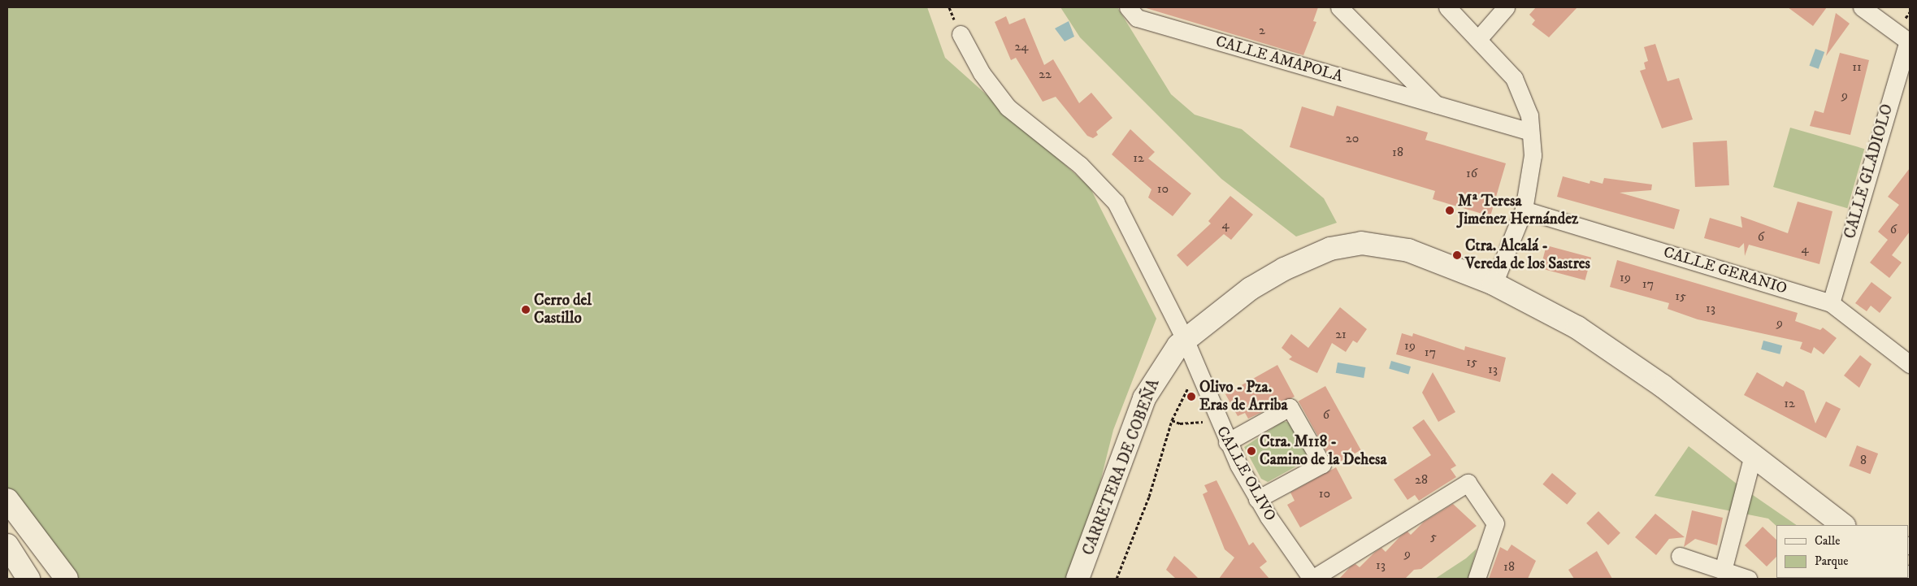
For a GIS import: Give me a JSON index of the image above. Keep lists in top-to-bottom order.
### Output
{
  "streets": {
    "street": [
      "CALLE AMAPOLA",
      "CALLE GLADIOLO",
      "CALLE GERANIO",
      "CARRETERA DE COBEÑA",
      "CALLE OLIVO"
    ]
  },
  "crossings": [
    ["CALLE GLADIOLO", "CALLE GERANIO"],
    ["CARRETERA DE COBEÑA", "CALLE OLIVO"]
  ],
  "places": [
    "Mª Teresa Jiménez Hernández",
    "Ctra. Alcalá - Vereda de los Sastres",
    "Cerro del Castillo",
    "Olivo - Pza. Eras de Arriba",
    "Ctra. M118 - Camino de la Dehesa"
  ],
  "house_numbers": [
    "2",
    "24",
    "11",
    "22",
    "9",
    "20",
    "18",
    "12",
    "16",
    "10",
    "4",
    "6",
    "6",
    "4",
    "19",
    "17",
    "15",
    "13",
    "9",
    "21",
    "19",
    "17",
    "15",
    "13",
    "12",
    "6",
    "8",
    "28",
    "10",
    "5",
    "9",
    "13",
    "18"
  ],
  "legend": ["Calle", "Parque"]
}
